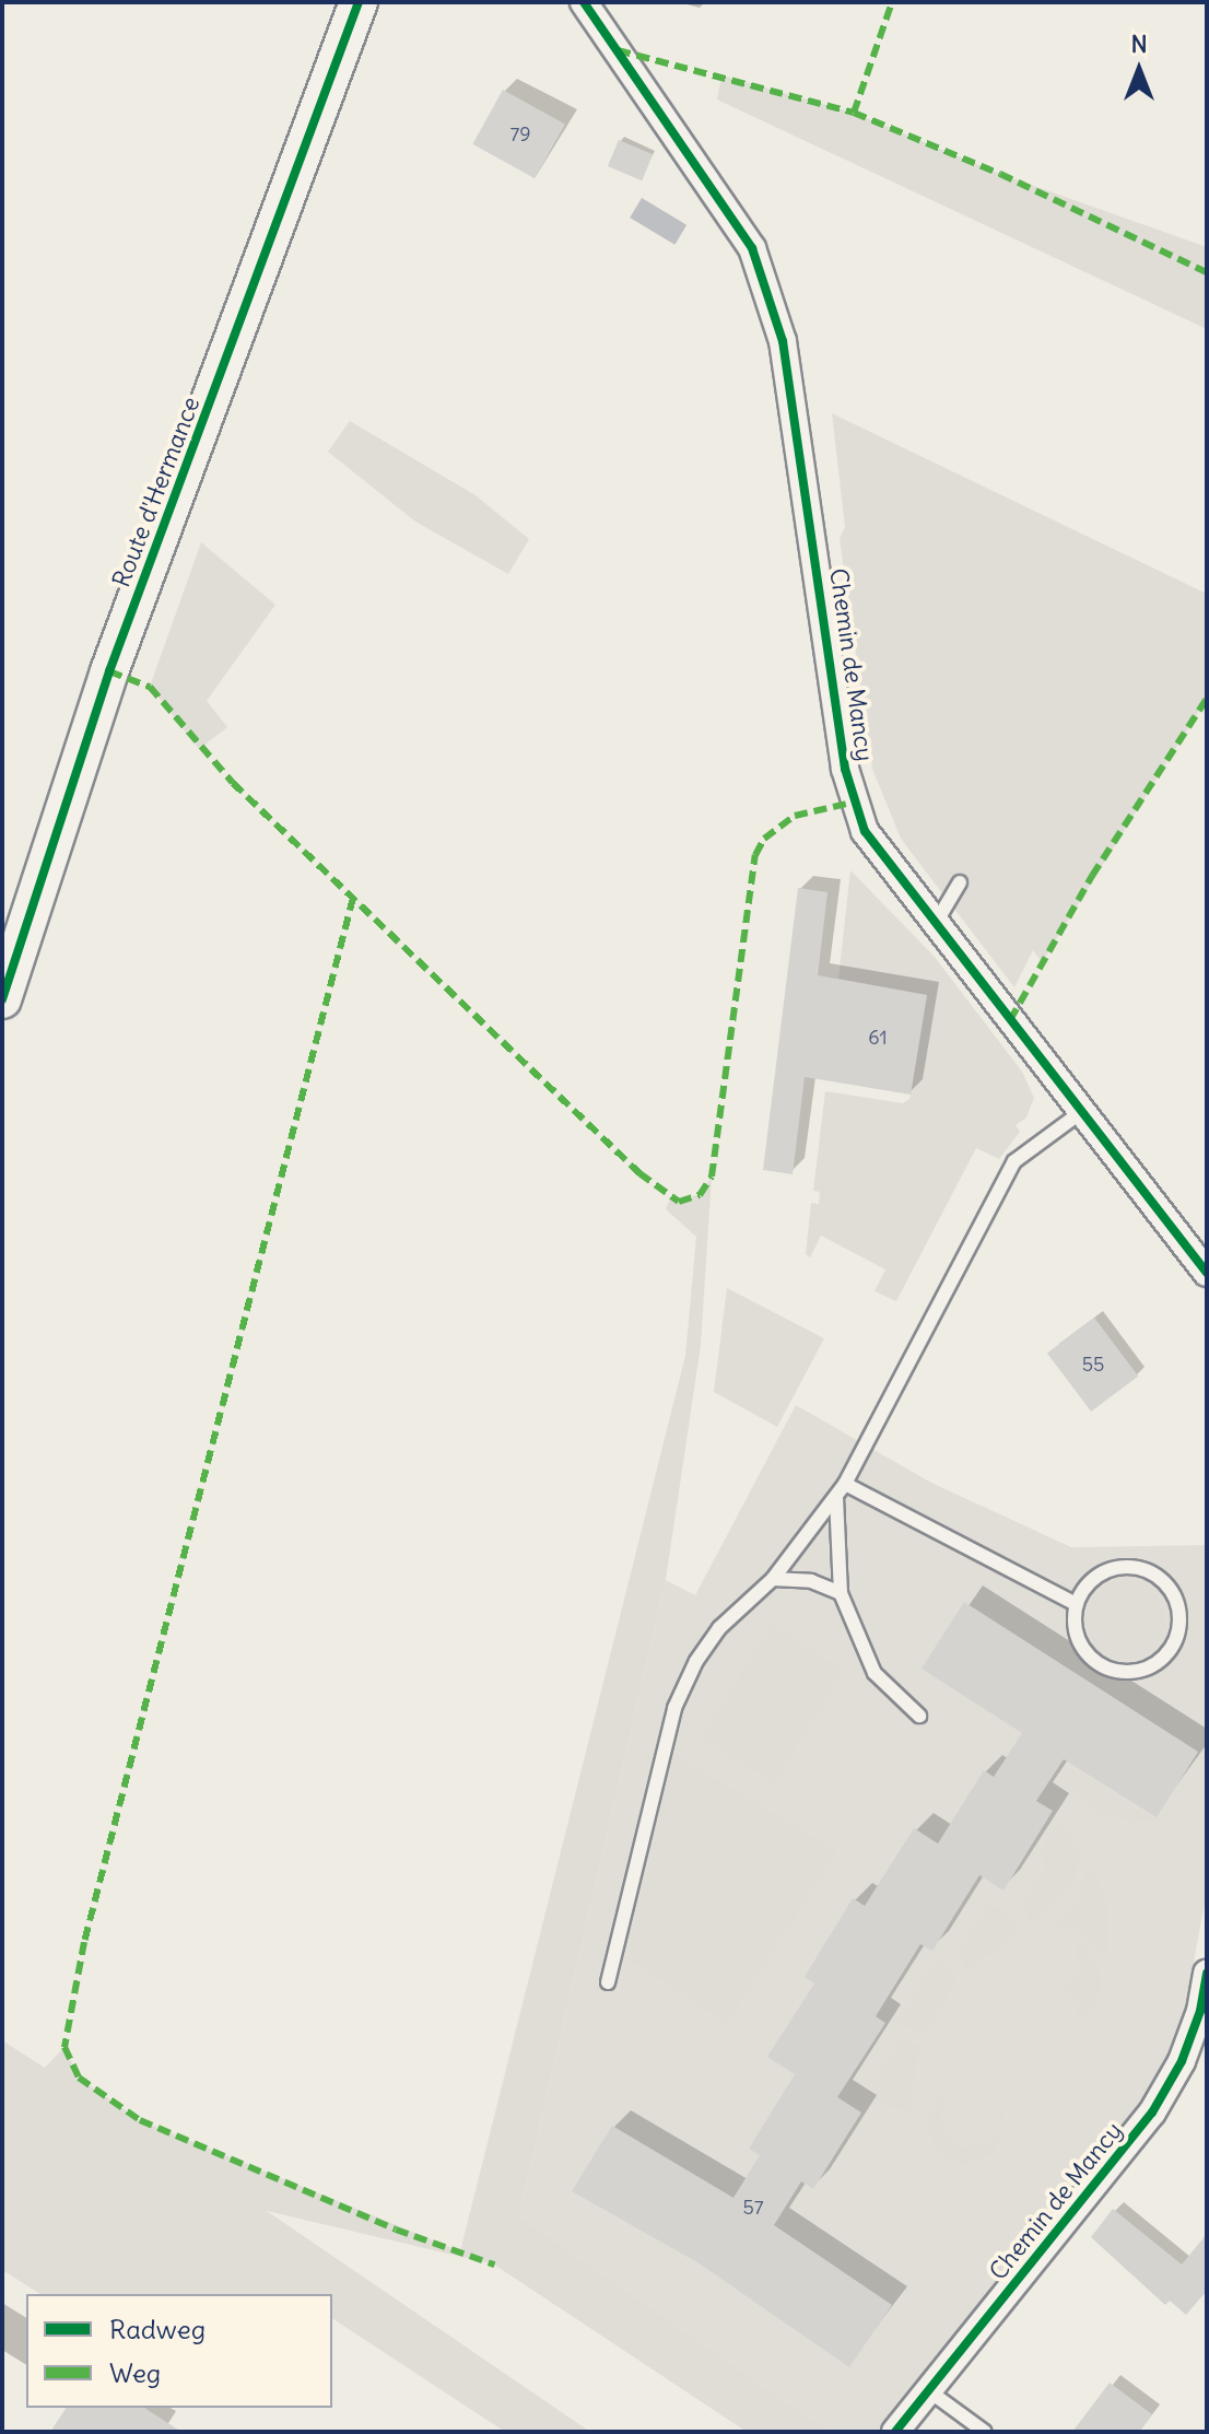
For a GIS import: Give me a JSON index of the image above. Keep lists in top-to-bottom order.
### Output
{
  "streets": {
    "main road": ["Route d'Hermance"],
    "street": ["Chemin de Mancy"]
  },
  "house_numbers": [
    "79",
    "61",
    "55",
    "57"
  ],
  "legend": ["Radweg", "Weg"],
  "north": "top"
}
